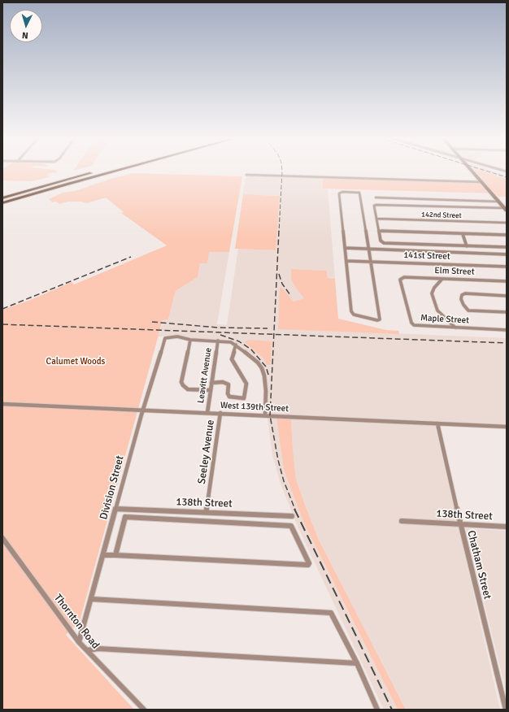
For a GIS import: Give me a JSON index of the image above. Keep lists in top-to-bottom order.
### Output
{
  "streets": {
    "street": [
      "142nd Street",
      "141st Street",
      "Elm Street",
      "Maple Street",
      "Leavitt Avenue",
      "West 139th Street",
      "Seeley Avenue",
      "Division Street",
      "138th Street",
      "Chatham Street",
      "Thornton Road"
    ]
  },
  "crossings": [
    ["Elm Street", "Maple Street"],
    ["Leavitt Avenue", "West 139th Street"],
    ["West 139th Street", "Seeley Avenue"],
    ["West 139th Street", "Division Street"],
    ["West 139th Street", "Chatham Street"],
    ["Seeley Avenue", "138th Street"],
    ["Division Street", "138th Street"],
    ["Division Street", "Thornton Road"],
    ["138th Street", "Chatham Street"]
  ],
  "parks": ["Calumet Woods"],
  "north": "bottom"
}
